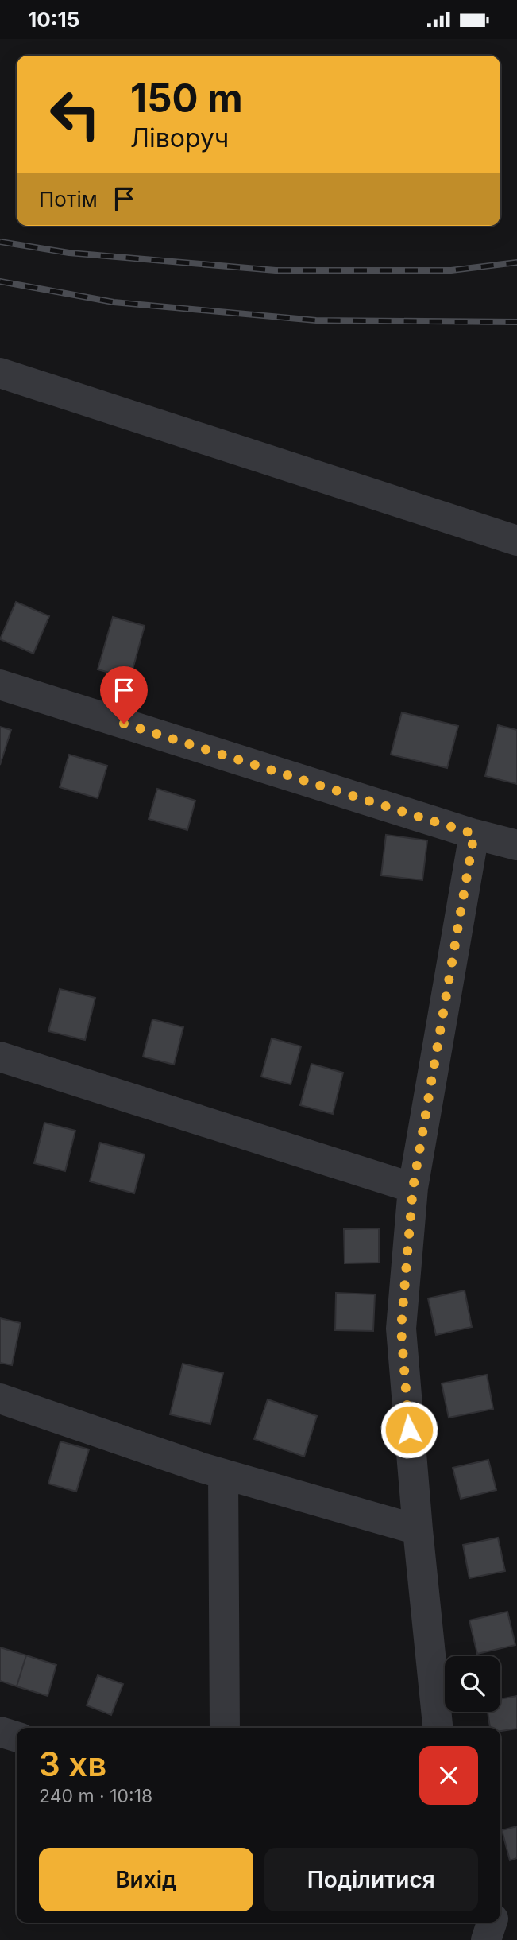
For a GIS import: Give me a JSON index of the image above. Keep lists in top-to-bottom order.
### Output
{
  "page": {
    "status": "10:15",
    "turn": ["150 m", "Ліворуч"],
    "then": "Потім",
    "heading": ["3 хв", "240 m · 10:18"],
    "buttons": ["Вихід", "Поділитися"]
  }
}
